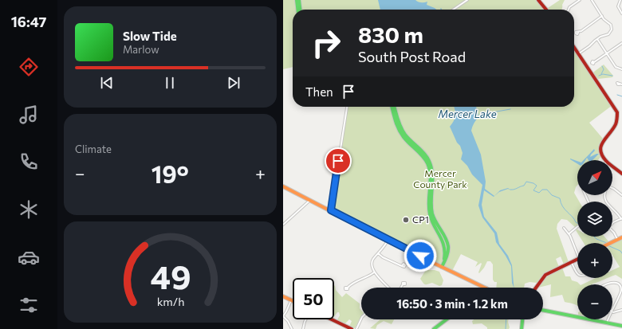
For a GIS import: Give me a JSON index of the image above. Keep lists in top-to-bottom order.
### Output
{
  "water": ["Mercer Lake"],
  "parks": ["Mercer County Park"],
  "places": ["CP1"],
  "north": "top right",
  "page": {
    "tabs": "16:47",
    "turn": ["830 m", "South Post Road"],
    "song": ["Slow Tide", "Marlow"],
    "then": "Then",
    "tile": "Climate",
    "heat": ["−", "19°", "+"],
    "map_buttons": ["+", "−"],
    "limit": "50",
    "trip": "16:50 · 3 min · 1.2 km",
    "gauge": ["49", "km/h"]
  }
}
